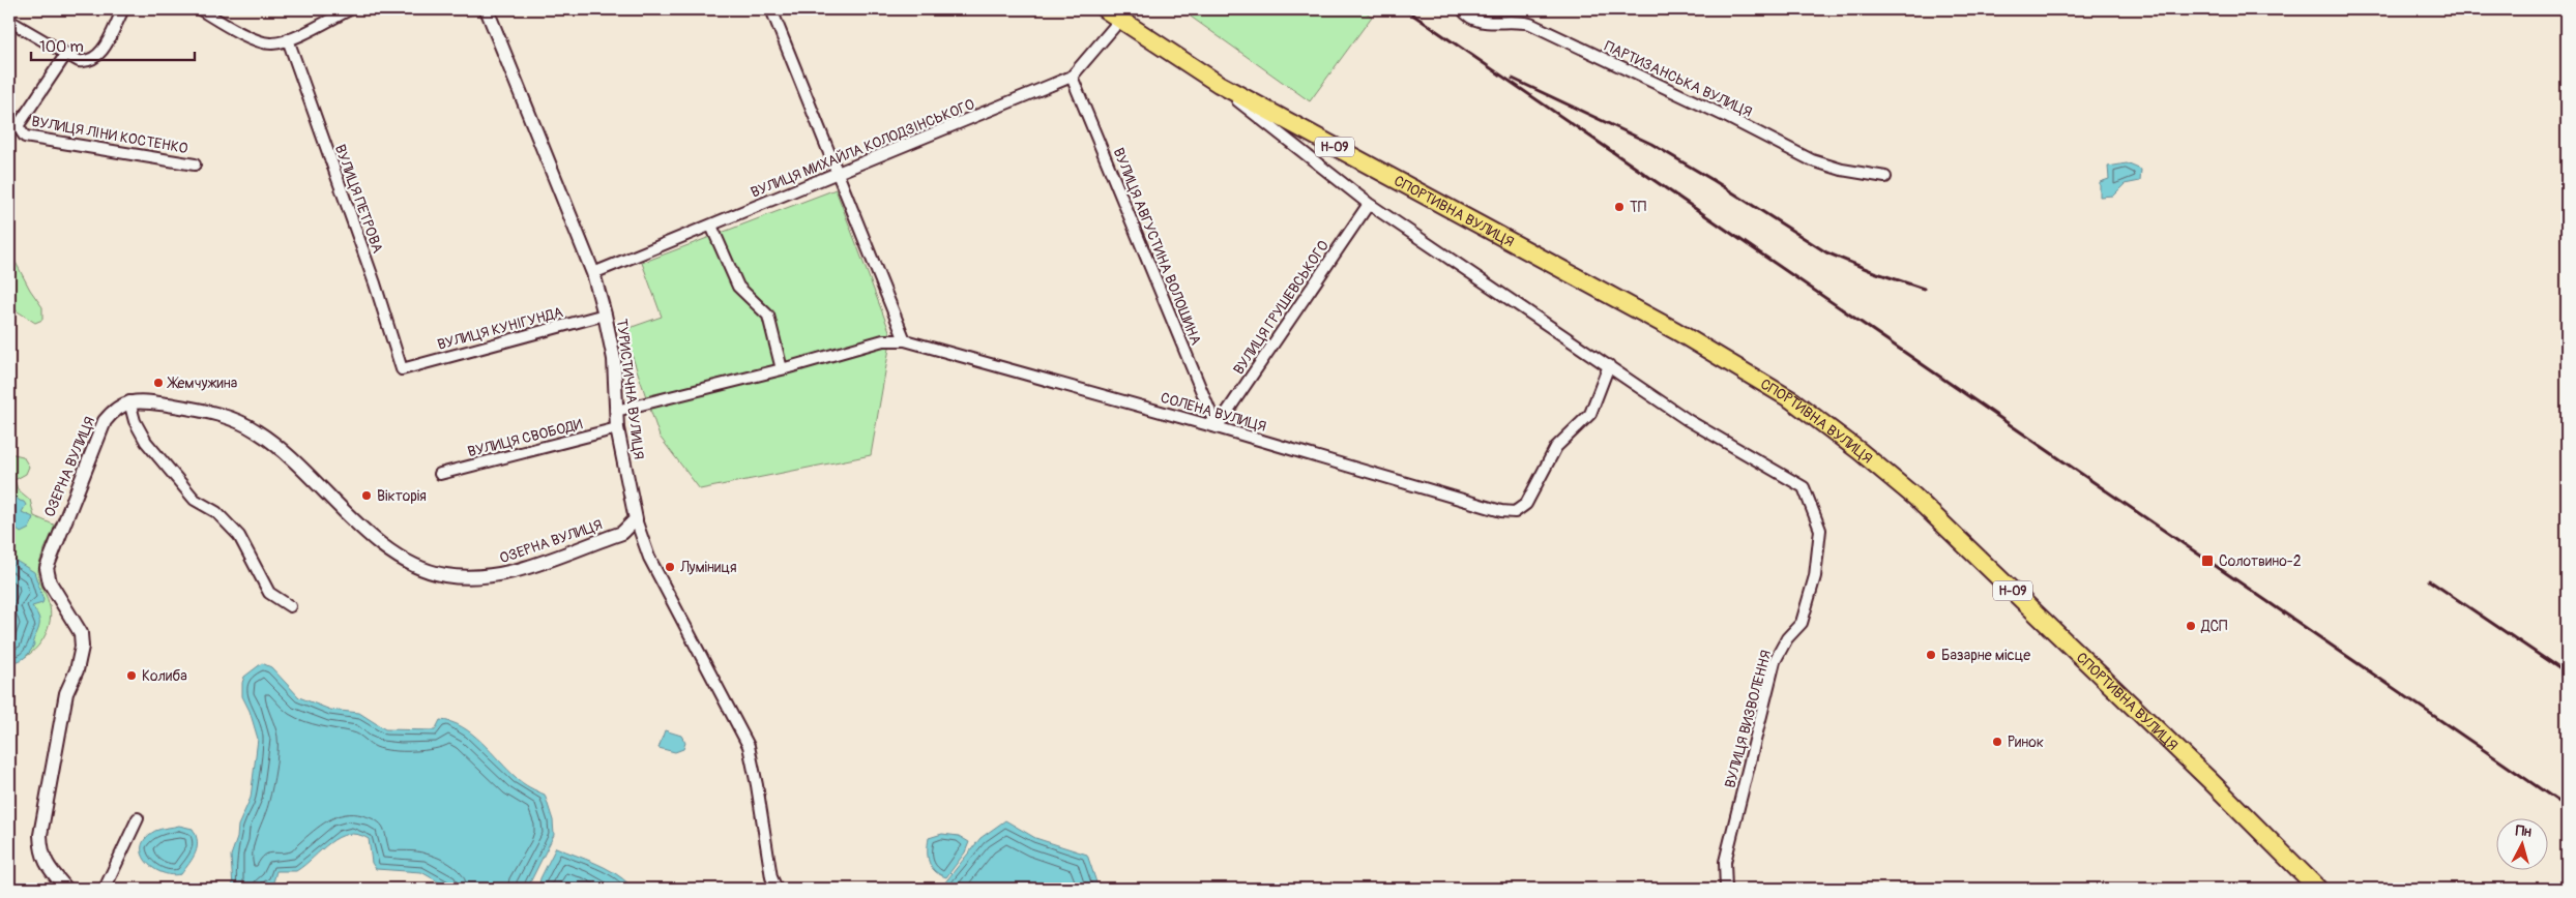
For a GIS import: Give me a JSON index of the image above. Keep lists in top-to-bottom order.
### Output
{
  "streets": {
    "main road": ["Н-09", "СПОРТИВНА ВУЛИЦЯ"],
    "street": [
      "ПАРТИЗАНСЬКА ВУЛИЦЯ",
      "ВУЛИЦЯ ЛІНИ КОСТЕНКО",
      "ВУЛИЦЯ МИХАЙЛА КОЛОДЗІНСЬКОГО",
      "ВУЛИЦЯ ПЕТРОВА",
      "ВУЛИЦЯ АВГУСТИНА ВОЛОШИНА",
      "ВУЛИЦЯ ГРУШЕВСЬКОГО",
      "ВУЛИЦЯ КУНІГУНДА",
      "ТУРИСТИЧНА ВУЛИЦЯ",
      "СОЛЕНА ВУЛИЦЯ",
      "ВУЛИЦЯ СВОБОДИ",
      "ОЗЕРНА ВУЛИЦЯ",
      "ВУЛИЦЯ ВИЗВОЛЕННЯ"
    ]
  },
  "crossings": [
    ["ВУЛИЦЯ МИХАЙЛА КОЛОДЗІНСЬКОГО", "СПОРТИВНА ВУЛИЦЯ"],
    ["ВУЛИЦЯ МИХАЙЛА КОЛОДЗІНСЬКОГО", "ВУЛИЦЯ АВГУСТИНА ВОЛОШИНА"],
    ["ВУЛИЦЯ МИХАЙЛА КОЛОДЗІНСЬКОГО", "ТУРИСТИЧНА ВУЛИЦЯ"],
    ["ВУЛИЦЯ ПЕТРОВА", "ВУЛИЦЯ КУНІГУНДА"],
    ["СПОРТИВНА ВУЛИЦЯ", "ВУЛИЦЯ ГРУШЕВСЬКОГО"],
    ["СПОРТИВНА ВУЛИЦЯ", "СОЛЕНА ВУЛИЦЯ"],
    ["СПОРТИВНА ВУЛИЦЯ", "ВУЛИЦЯ ВИЗВОЛЕННЯ"],
    ["ВУЛИЦЯ АВГУСТИНА ВОЛОШИНА", "ВУЛИЦЯ ГРУШЕВСЬКОГО"],
    ["ВУЛИЦЯ АВГУСТИНА ВОЛОШИНА", "СОЛЕНА ВУЛИЦЯ"],
    ["ВУЛИЦЯ ГРУШЕВСЬКОГО", "СОЛЕНА ВУЛИЦЯ"],
    ["ВУЛИЦЯ КУНІГУНДА", "ТУРИСТИЧНА ВУЛИЦЯ"],
    ["ТУРИСТИЧНА ВУЛИЦЯ", "СОЛЕНА ВУЛИЦЯ"],
    ["ТУРИСТИЧНА ВУЛИЦЯ", "ВУЛИЦЯ СВОБОДИ"],
    ["ТУРИСТИЧНА ВУЛИЦЯ", "ОЗЕРНА ВУЛИЦЯ"]
  ],
  "places": {
    "other": [
      "ТП",
      "Жемчужина",
      "Вікторія",
      "Луміниця",
      "ДСП",
      "Базарне місце",
      "Колиба",
      "Ринок"
    ],
    "transit": ["Солотвино-2"]
  },
  "scale_bar": "100 m",
  "north": "top"
}
